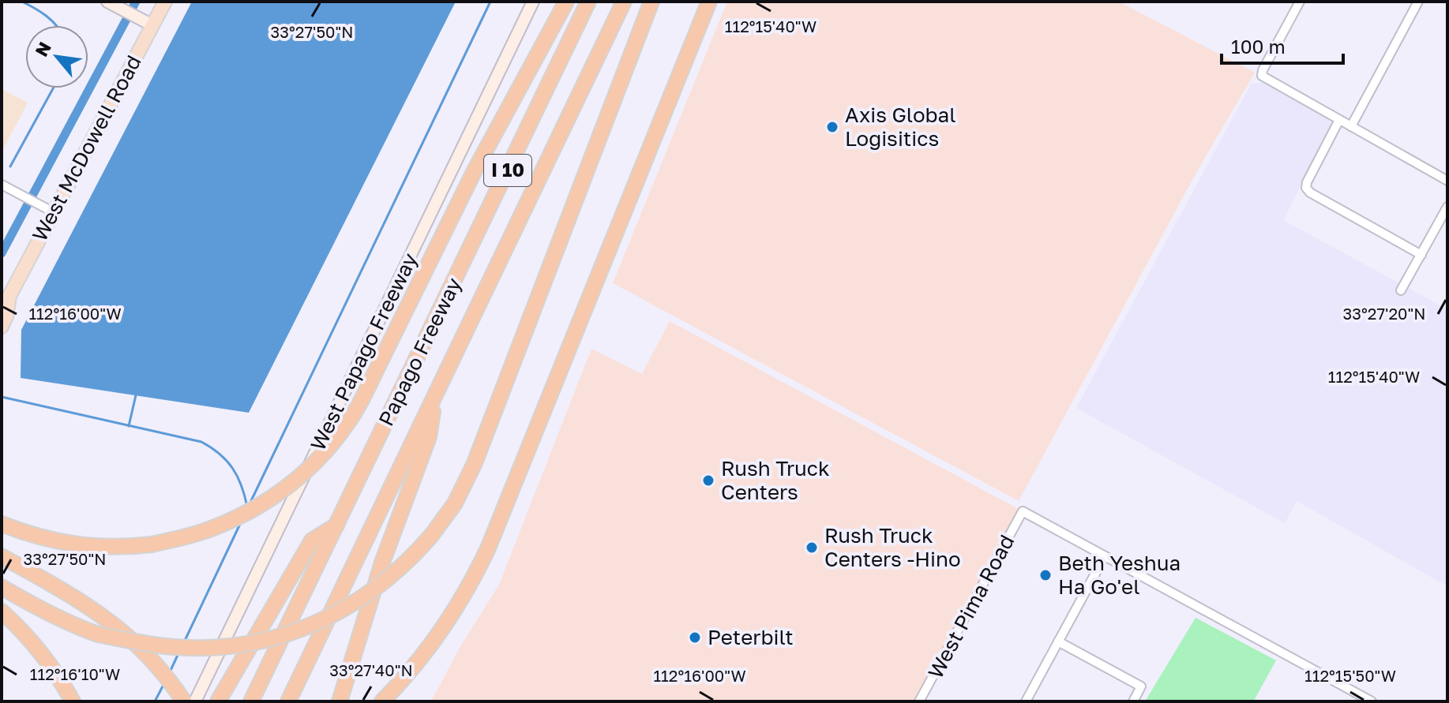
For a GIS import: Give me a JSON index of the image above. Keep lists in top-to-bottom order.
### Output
{
  "streets": {
    "highway": ["I 10", "Papago Freeway"],
    "main road": ["West McDowell Road", "West Papago Freeway"],
    "street": ["West Pima Road"]
  },
  "places": [
    "Axis Global Logisitics",
    "Rush Truck Centers",
    "Rush Truck Centers -Hino",
    "Beth Yeshua Ha Go'el",
    "Peterbilt"
  ],
  "scale_bar": "100 m",
  "north": "top left",
  "coordinates": [
    "112°15'40\"W",
    "33°27'50\"N",
    "33°27'20\"N",
    "112°16'00\"W",
    "33°27'40\"N",
    "112°16'10\"W",
    "112°15'50\"W"
  ]
}
